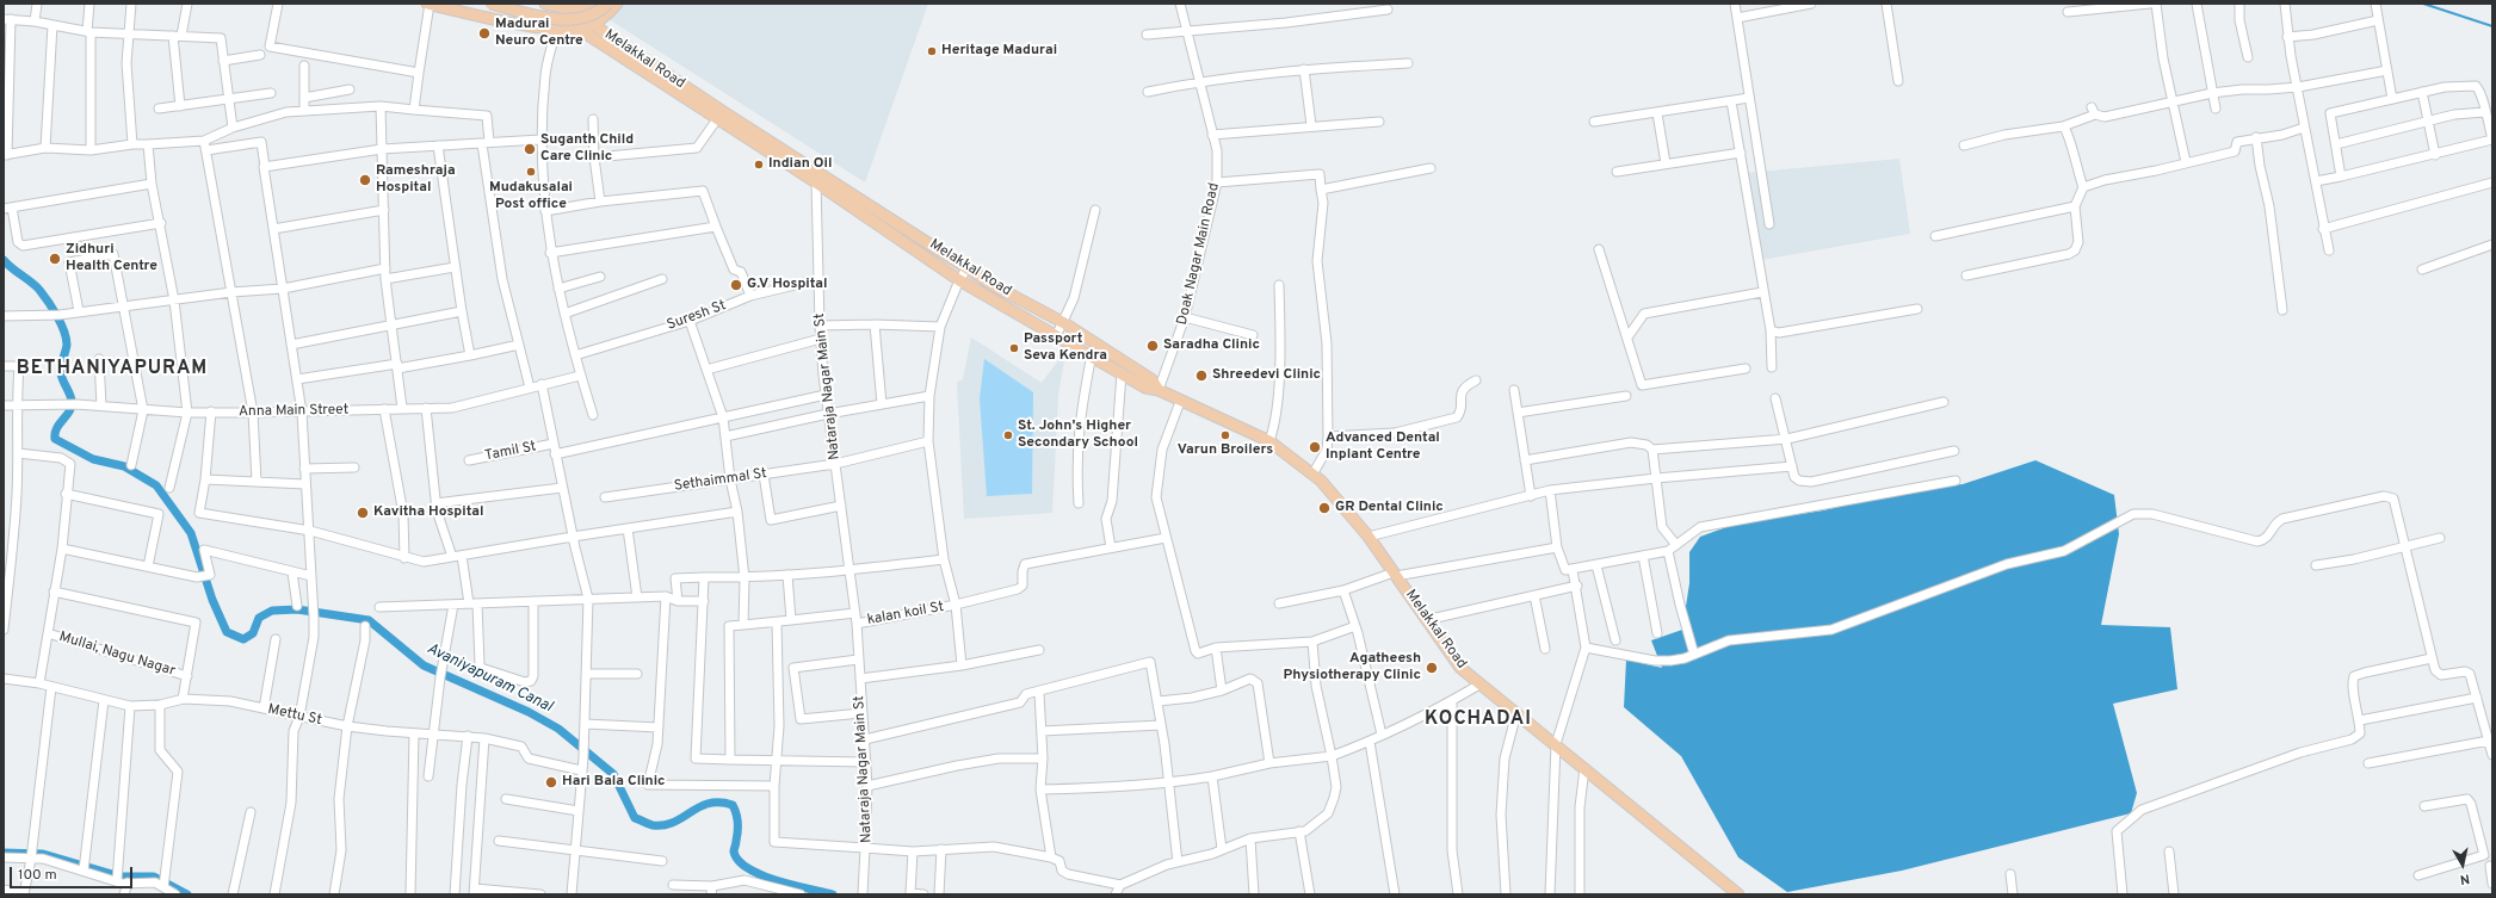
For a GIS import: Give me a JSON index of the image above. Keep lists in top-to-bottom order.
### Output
{
  "streets": {
    "main road": ["Melakkal Road"],
    "street": [
      "Doak Nagar Main Road",
      "Suresh St",
      "Nataraja Nagar Main St",
      "Anna Main Street",
      "Tamil St",
      "Sethaimmal St",
      "kalan koil St",
      "Mullai, Nagu Nagar",
      "Mettu St"
    ]
  },
  "crossings": [
    ["Melakkal Road", "Doak Nagar Main Road"],
    ["Melakkal Road", "Nataraja Nagar Main St"],
    ["Suresh St", "Nataraja Nagar Main St"],
    ["Nataraja Nagar Main St", "Sethaimmal St"],
    ["Nataraja Nagar Main St", "kalan koil St"]
  ],
  "districts": ["BETHANIYAPURAM", "KOCHADAI"],
  "water": ["Avaniyapuram Canal"],
  "places": [
    "Madurai Neuro Centre",
    "Heritage Madurai",
    "Suganth Child Care Clinic",
    "Indian Oil",
    "Mudakusalai Post office",
    "Rameshraja Hospital",
    "Zidhuri Health Centre",
    "G.V Hospital",
    "Saradha Clinic",
    "Passport Seva Kendra",
    "Shreedevi Clinic",
    "St. John's Higher Secondary School",
    "Varun Broilers",
    "Advanced Dental Inplant Centre",
    "GR Dental Clinic",
    "Kavitha Hospital",
    "Agatheesh Physiotherapy Clinic",
    "Hari Bala Clinic"
  ],
  "scale_bar": "100 m",
  "north": "bottom"
}
